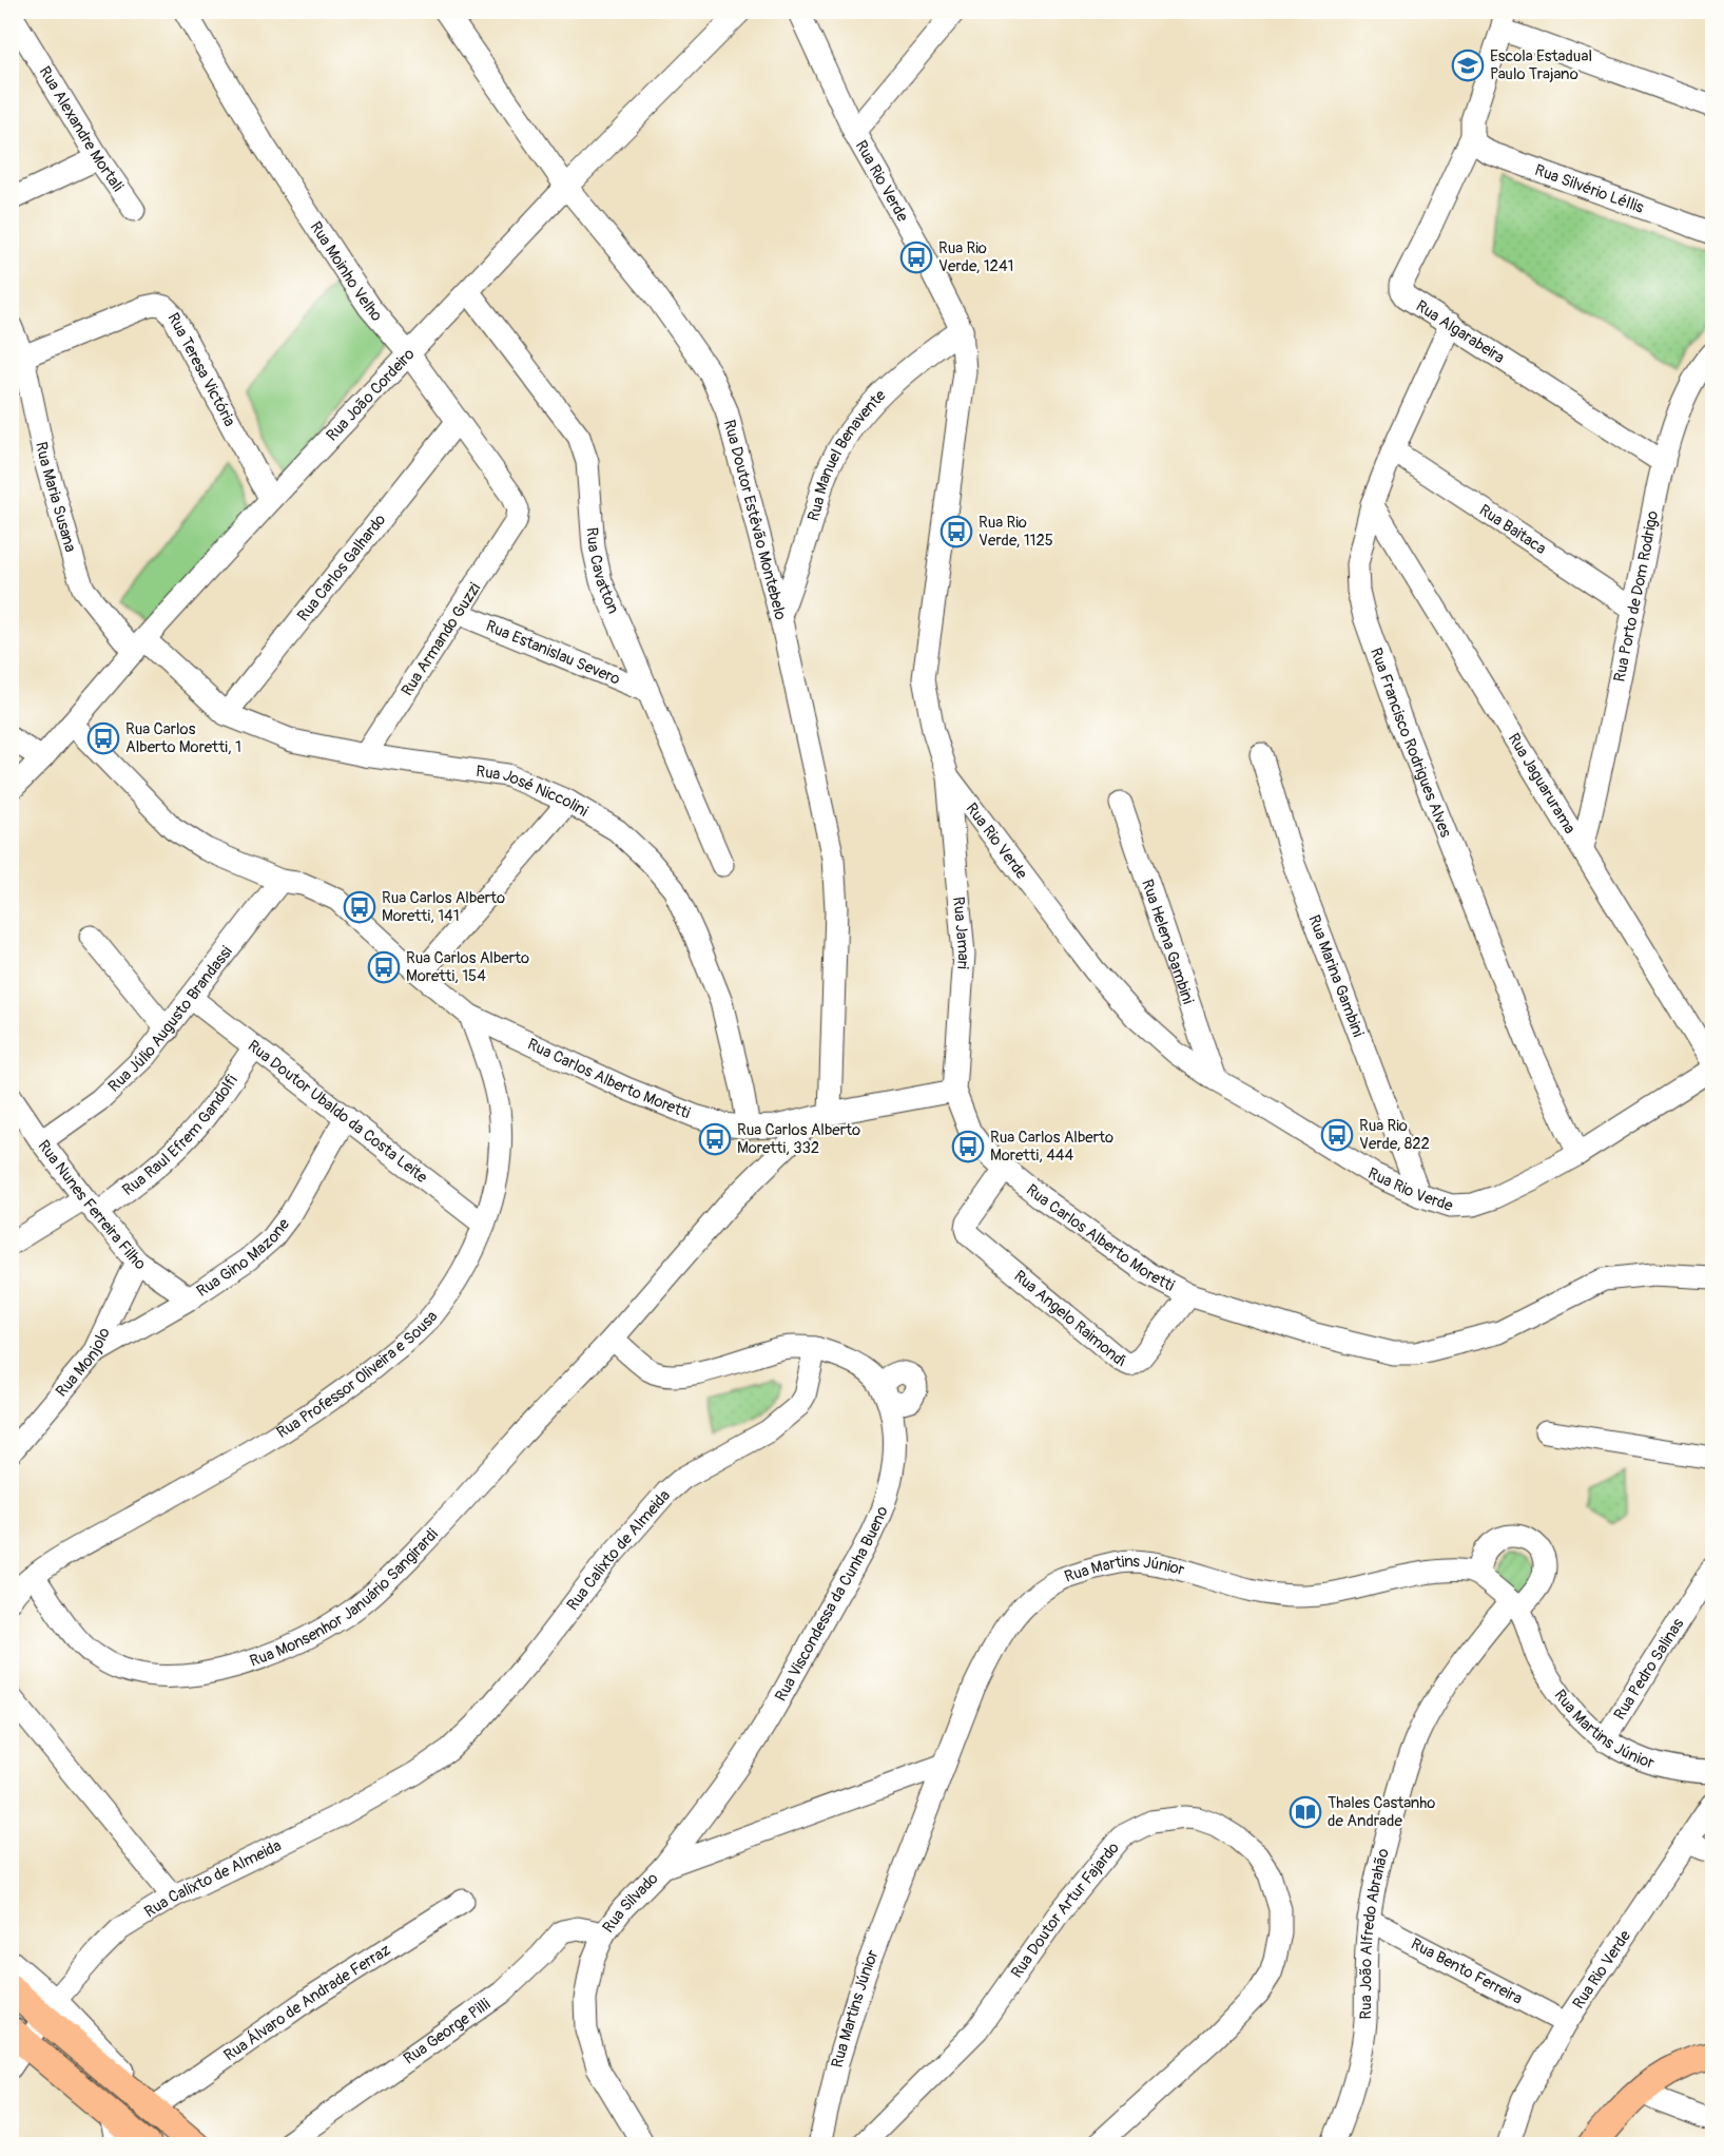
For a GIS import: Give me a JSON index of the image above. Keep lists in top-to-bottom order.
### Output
{
  "streets": {
    "street": [
      "Rua Alexandre Mortali",
      "Rua Rio Verde",
      "Rua Silvério Léllis",
      "Rua Moinho Velho",
      "Rua Algarabeira",
      "Rua Teresa Victória",
      "Rua João Cordeiro",
      "Rua Manuel Benavente",
      "Rua Maria Susana",
      "Rua Doutor Estêvão Montebelo",
      "Rua Baitaca",
      "Rua Carlos Galhardo",
      "Rua Cavatton",
      "Rua Porto de Dom Rodrigo",
      "Rua Armando Guzzi",
      "Rua Estanislau Severo",
      "Rua Francisco Rodrigues Alves",
      "Rua Jaguarurama",
      "Rua José Niccolini",
      "Rua Jamari",
      "Rua Helena Gambini",
      "Rua Marina Gambini",
      "Rua Júlio Augusto Brandassi",
      "Rua Carlos Alberto Moretti",
      "Rua Doutor Ubaldo da Costa Leite",
      "Rua Raul Efrem Gandolfi",
      "Rua Nunes Ferreira Filho",
      "Rua Gino Mazone",
      "Rua Angelo Raimondi",
      "Rua Monjolo",
      "Rua Professor Oliveira e Sousa",
      "Rua Calixto de Almeida",
      "Rua Martins Júnior",
      "Rua Monsenhor Januário Sangirardi",
      "Rua Viscondessa da Cunha Bueno",
      "Rua Pedro Salinas",
      "Rua Silvado",
      "Rua Doutor Artur Fajardo",
      "Rua João Alfredo Abrahão",
      "Rua Bento Ferreira",
      "Rua Álvaro de Andrade Ferraz",
      "Rua George Pilli"
    ]
  },
  "crossings": [
    ["Rua Rio Verde", "Rua Manuel Benavente"],
    ["Rua Rio Verde", "Rua Francisco Rodrigues Alves"],
    ["Rua Rio Verde", "Rua Jamari"],
    ["Rua Rio Verde", "Rua Helena Gambini"],
    ["Rua Rio Verde", "Rua Marina Gambini"],
    ["Rua Rio Verde", "Rua Bento Ferreira"],
    ["Rua Silvério Léllis", "Rua Algarabeira"],
    ["Rua Moinho Velho", "Rua João Cordeiro"],
    ["Rua Moinho Velho", "Rua Carlos Galhardo"],
    ["Rua Moinho Velho", "Rua Armando Guzzi"],
    ["Rua Algarabeira", "Rua Porto de Dom Rodrigo"],
    ["Rua Algarabeira", "Rua Francisco Rodrigues Alves"],
    ["Rua Teresa Victória", "Rua João Cordeiro"],
    ["Rua Teresa Victória", "Rua Maria Susana"],
    ["Rua João Cordeiro", "Rua Maria Susana"],
    ["Rua João Cordeiro", "Rua Doutor Estêvão Montebelo"],
    ["Rua João Cordeiro", "Rua Cavatton"],
    ["Rua João Cordeiro", "Rua José Niccolini"],
    ["Rua João Cordeiro", "Rua Carlos Alberto Moretti"],
    ["Rua Manuel Benavente", "Rua Doutor Estêvão Montebelo"],
    ["Rua Maria Susana", "Rua José Niccolini"],
    ["Rua Doutor Estêvão Montebelo", "Rua Carlos Alberto Moretti"],
    ["Rua Baitaca", "Rua Porto de Dom Rodrigo"],
    ["Rua Baitaca", "Rua Francisco Rodrigues Alves"],
    ["Rua Carlos Galhardo", "Rua José Niccolini"],
    ["Rua Cavatton", "Rua Estanislau Severo"],
    ["Rua Porto de Dom Rodrigo", "Rua Jaguarurama"],
    ["Rua Armando Guzzi", "Rua Estanislau Severo"],
    ["Rua Armando Guzzi", "Rua José Niccolini"],
    ["Rua Francisco Rodrigues Alves", "Rua Jaguarurama"],
    ["Rua José Niccolini", "Rua Carlos Alberto Moretti"],
    ["Rua Jamari", "Rua Carlos Alberto Moretti"],
    ["Rua Júlio Augusto Brandassi", "Rua Carlos Alberto Moretti"],
    ["Rua Júlio Augusto Brandassi", "Rua Doutor Ubaldo da Costa Leite"],
    ["Rua Júlio Augusto Brandassi", "Rua Nunes Ferreira Filho"],
    ["Rua Carlos Alberto Moretti", "Rua Angelo Raimondi"],
    ["Rua Carlos Alberto Moretti", "Rua Professor Oliveira e Sousa"],
    ["Rua Doutor Ubaldo da Costa Leite", "Rua Raul Efrem Gandolfi"],
    ["Rua Doutor Ubaldo da Costa Leite", "Rua Gino Mazone"],
    ["Rua Doutor Ubaldo da Costa Leite", "Rua Professor Oliveira e Sousa"],
    ["Rua Raul Efrem Gandolfi", "Rua Nunes Ferreira Filho"],
    ["Rua Nunes Ferreira Filho", "Rua Gino Mazone"],
    ["Rua Nunes Ferreira Filho", "Rua Monjolo"],
    ["Rua Gino Mazone", "Rua Monjolo"],
    ["Rua Professor Oliveira e Sousa", "Rua Monsenhor Januário Sangirardi"],
    ["Rua Calixto de Almeida", "Rua Viscondessa da Cunha Bueno"],
    ["Rua Martins Júnior", "Rua Pedro Salinas"],
    ["Rua Martins Júnior", "Rua Silvado"],
    ["Rua Martins Júnior", "Rua João Alfredo Abrahão"],
    ["Rua Viscondessa da Cunha Bueno", "Rua Silvado"],
    ["Rua Silvado", "Rua George Pilli"],
    ["Rua João Alfredo Abrahão", "Rua Bento Ferreira"]
  ],
  "places": {
    "school or university": ["Escola Estadual Paulo Trajano"],
    "bus stop": [
      "Rua Rio Verde, 1241",
      "Rua Rio Verde, 1125",
      "Rua Carlos Alberto Moretti, 1",
      "Rua Carlos Alberto Moretti, 141",
      "Rua Carlos Alberto Moretti, 154",
      "Rua Rio Verde, 822",
      "Rua Carlos Alberto Moretti, 332",
      "Rua Carlos Alberto Moretti, 444"
    ],
    "library": ["Thales Castanho de Andrade"]
  }
}
